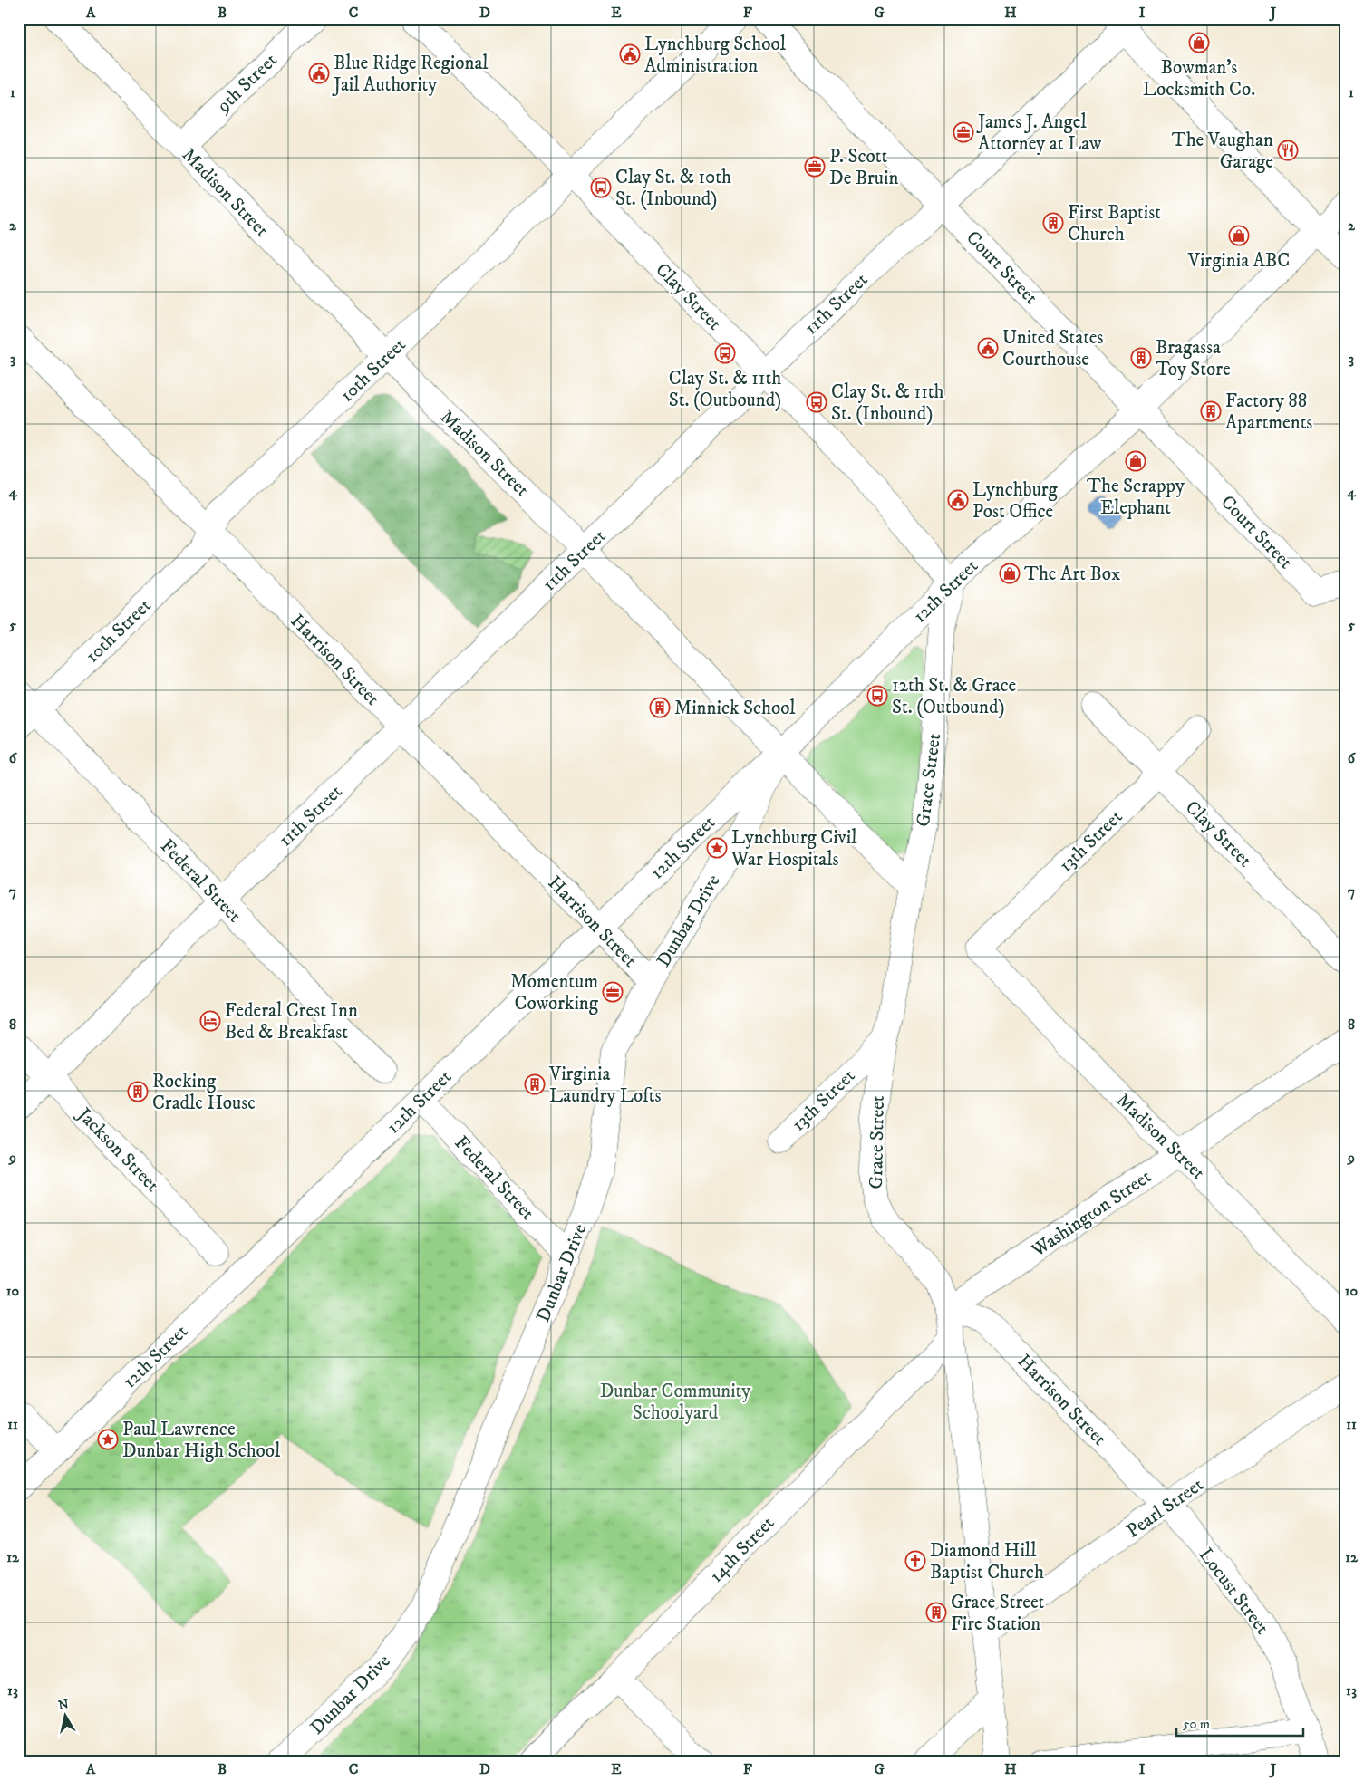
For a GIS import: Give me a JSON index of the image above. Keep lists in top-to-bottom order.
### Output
{
  "streets": {
    "street": [
      "9th Street",
      "Madison Street",
      "Court Street",
      "Clay Street",
      "11th Street",
      "10th Street",
      "12th Street",
      "Harrison Street",
      "Grace Street",
      "13th Street",
      "Federal Street",
      "Dunbar Drive",
      "Jackson Street",
      "Washington Street",
      "Pearl Street",
      "14th Street",
      "Locust Street"
    ]
  },
  "crossings": [
    ["9th Street", "Madison Street"],
    ["Madison Street", "11th Street"],
    ["Madison Street", "10th Street"],
    ["Madison Street", "12th Street"],
    ["Madison Street", "Grace Street"],
    ["Madison Street", "13th Street"],
    ["Madison Street", "Dunbar Drive"],
    ["Madison Street", "Washington Street"],
    ["Court Street", "11th Street"],
    ["Court Street", "12th Street"],
    ["Clay Street", "11th Street"],
    ["Clay Street", "10th Street"],
    ["Clay Street", "12th Street"],
    ["Clay Street", "Grace Street"],
    ["Clay Street", "13th Street"],
    ["11th Street", "Harrison Street"],
    ["11th Street", "Federal Street"],
    ["11th Street", "Jackson Street"],
    ["10th Street", "Harrison Street"],
    ["10th Street", "Federal Street"],
    ["12th Street", "Harrison Street"],
    ["12th Street", "Grace Street"],
    ["12th Street", "Federal Street"],
    ["12th Street", "Dunbar Drive"],
    ["Harrison Street", "Grace Street"],
    ["Harrison Street", "Dunbar Drive"],
    ["Harrison Street", "Washington Street"],
    ["Harrison Street", "Pearl Street"],
    ["Harrison Street", "Locust Street"],
    ["Grace Street", "13th Street"],
    ["Grace Street", "Washington Street"],
    ["Grace Street", "Pearl Street"],
    ["Grace Street", "14th Street"],
    ["Federal Street", "Dunbar Drive"],
    ["Pearl Street", "Locust Street"]
  ],
  "parks": ["Dunbar Community Schoolyard"],
  "places": {
    "shop": [
      "Bowman's Locksmith Co.",
      "Virginia ABC",
      "The Scrappy Elephant",
      "The Art Box"
    ],
    "public building": [
      "Lynchburg School Administration",
      "Blue Ridge Regional Jail Authority",
      "United States Courthouse",
      "Lynchburg Post Office"
    ],
    "office": ["James J. Angel Attorney at Law", "P. Scott De Bruin", "Momentum Coworking"],
    "restaurant": ["The Vaughan Garage"],
    "bus stop": [
      "Clay St. & 10th St. (Inbound)",
      "Clay St. & 11th St. (Outbound)",
      "Clay St. & 11th St. (Inbound)",
      "12th St. & Grace St. (Outbound)"
    ],
    "building": [
      "First Baptist Church",
      "Bragassa Toy Store",
      "Factory 88 Apartments",
      "Minnick School",
      "Virginia Laundry Lofts",
      "Rocking Cradle House",
      "Grace Street Fire Station"
    ],
    "place": ["Lynchburg Civil War Hospitals", "Paul Lawrence Dunbar High School"],
    "hotel": ["Federal Crest Inn Bed & Breakfast"],
    "church": ["Diamond Hill Baptist Church"]
  },
  "scale_bar": "50 m",
  "north": "top",
  "grid": {
    "columns": [
      "A",
      "B",
      "C",
      "D",
      "E",
      "F",
      "G",
      "H",
      "I",
      "J"
    ],
    "rows": [
      "1",
      "2",
      "3",
      "4",
      "5",
      "6",
      "7",
      "8",
      "9",
      "10",
      "11",
      "12",
      "13"
    ]
  }
}
